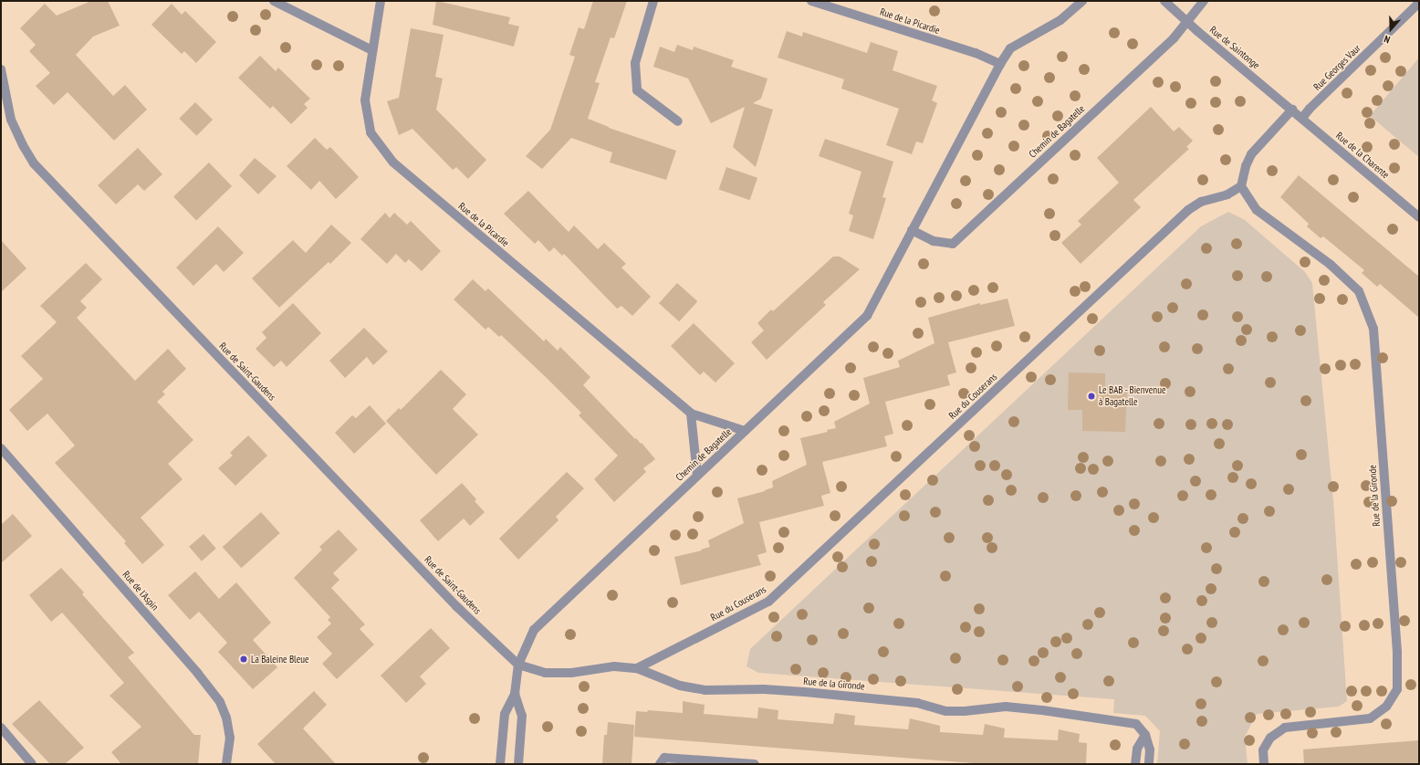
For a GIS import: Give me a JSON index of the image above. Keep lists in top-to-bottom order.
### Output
{
  "streets": {
    "street": [
      "Rue de la Picardie",
      "Rue de Saintonge",
      "Rue Georges Vaur",
      "Chemin de Bagatelle",
      "Rue de la Charente",
      "Rue de Saint-Gaudens",
      "Rue du Couserans",
      "Rue de la Gironde",
      "Rue de l'Aspin"
    ]
  },
  "crossings": [
    ["Rue de la Picardie", "Chemin de Bagatelle"],
    ["Rue de Saintonge", "Chemin de Bagatelle"],
    ["Rue de Saintonge", "Rue de la Charente"],
    ["Rue Georges Vaur", "Rue de la Charente"],
    ["Chemin de Bagatelle", "Rue de Saint-Gaudens"],
    ["Chemin de Bagatelle", "Rue de la Gironde"],
    ["Rue de Saint-Gaudens", "Rue de la Gironde"],
    ["Rue du Couserans", "Rue de la Gironde"]
  ],
  "places": ["Le BAB - Bienvenue à Bagatelle", "La Baleine Bleue"],
  "north": "bottom"
}
